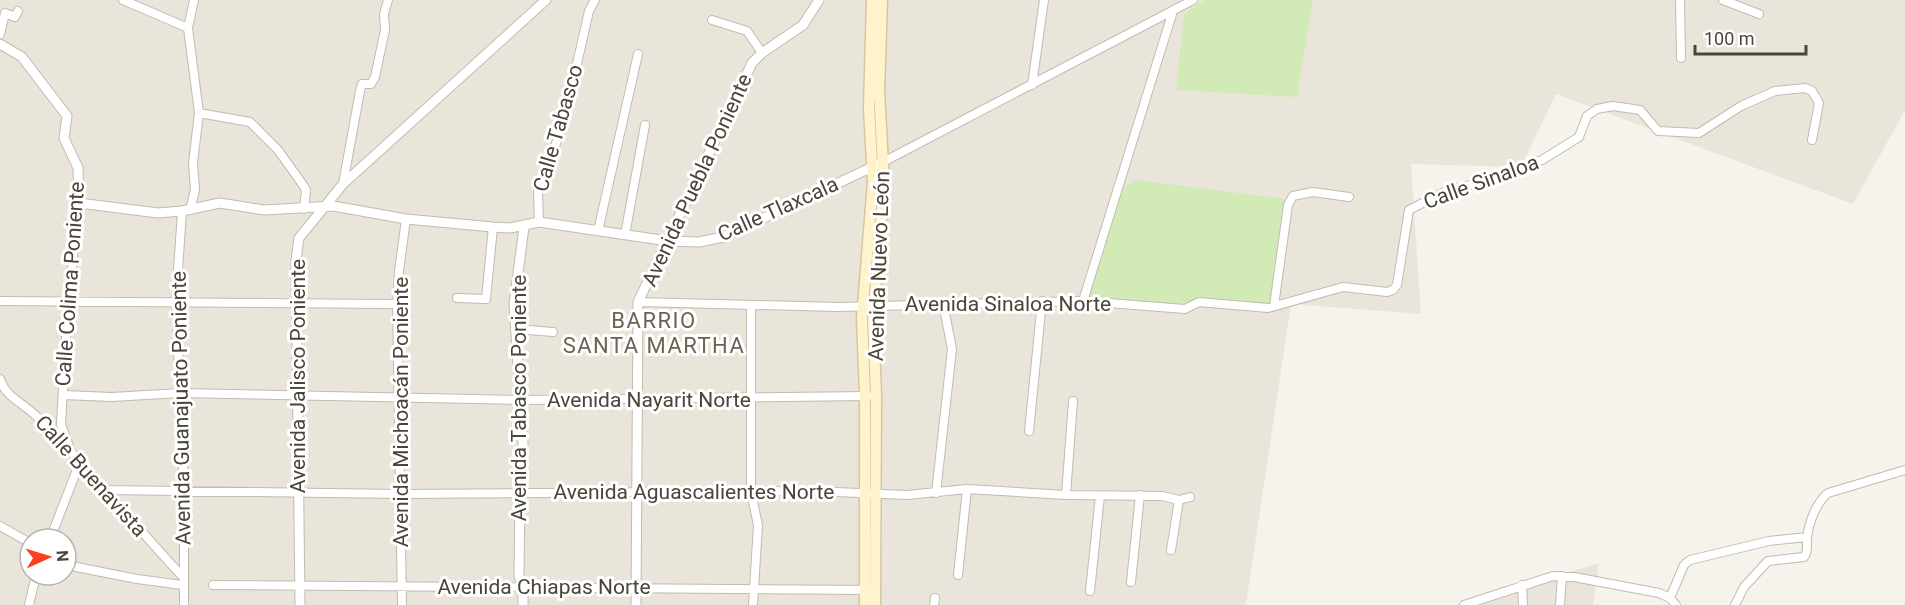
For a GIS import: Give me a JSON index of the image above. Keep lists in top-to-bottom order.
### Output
{
  "streets": {
    "main road": ["Avenida Nuevo León"],
    "street": [
      "Calle Tabasco",
      "Avenida Puebla Poniente",
      "Calle Sinaloa",
      "Calle Tlaxcala",
      "Calle Colima Poniente",
      "Avenida Sinaloa Norte",
      "Avenida Jalisco Poniente",
      "Avenida Tabasco Poniente",
      "Avenida Nayarit Norte",
      "Avenida Guanajuato Poniente",
      "Avenida Michoacán Poniente",
      "Calle Buenavista",
      "Avenida Aguascalientes Norte",
      "Avenida Chiapas Norte"
    ]
  },
  "crossings": [
    ["Calle Tabasco", "Calle Tlaxcala"],
    ["Avenida Puebla Poniente", "Calle Tlaxcala"],
    ["Avenida Puebla Poniente", "Avenida Sinaloa Norte"],
    ["Avenida Puebla Poniente", "Avenida Nayarit Norte"],
    ["Avenida Puebla Poniente", "Avenida Aguascalientes Norte"],
    ["Avenida Puebla Poniente", "Avenida Chiapas Norte"],
    ["Calle Sinaloa", "Avenida Sinaloa Norte"],
    ["Calle Tlaxcala", "Avenida Nuevo León"],
    ["Calle Tlaxcala", "Calle Colima Poniente"],
    ["Calle Tlaxcala", "Avenida Jalisco Poniente"],
    ["Calle Tlaxcala", "Avenida Tabasco Poniente"],
    ["Calle Tlaxcala", "Avenida Guanajuato Poniente"],
    ["Calle Tlaxcala", "Avenida Michoacán Poniente"],
    ["Avenida Nuevo León", "Avenida Sinaloa Norte"],
    ["Avenida Nuevo León", "Avenida Nayarit Norte"],
    ["Avenida Nuevo León", "Avenida Aguascalientes Norte"],
    ["Avenida Nuevo León", "Avenida Chiapas Norte"],
    ["Calle Colima Poniente", "Avenida Nayarit Norte"],
    ["Calle Colima Poniente", "Calle Buenavista"],
    ["Avenida Jalisco Poniente", "Avenida Nayarit Norte"],
    ["Avenida Jalisco Poniente", "Avenida Aguascalientes Norte"],
    ["Avenida Jalisco Poniente", "Avenida Chiapas Norte"],
    ["Avenida Tabasco Poniente", "Avenida Nayarit Norte"],
    ["Avenida Tabasco Poniente", "Avenida Aguascalientes Norte"],
    ["Avenida Tabasco Poniente", "Avenida Chiapas Norte"],
    ["Avenida Nayarit Norte", "Avenida Guanajuato Poniente"],
    ["Avenida Nayarit Norte", "Avenida Michoacán Poniente"],
    ["Avenida Guanajuato Poniente", "Calle Buenavista"],
    ["Avenida Guanajuato Poniente", "Avenida Aguascalientes Norte"],
    ["Avenida Michoacán Poniente", "Avenida Aguascalientes Norte"],
    ["Avenida Michoacán Poniente", "Avenida Chiapas Norte"],
    ["Calle Buenavista", "Avenida Aguascalientes Norte"]
  ],
  "districts": ["BARRIO SANTA MARTHA"],
  "scale_bar": "100 m",
  "north": "right"
}
